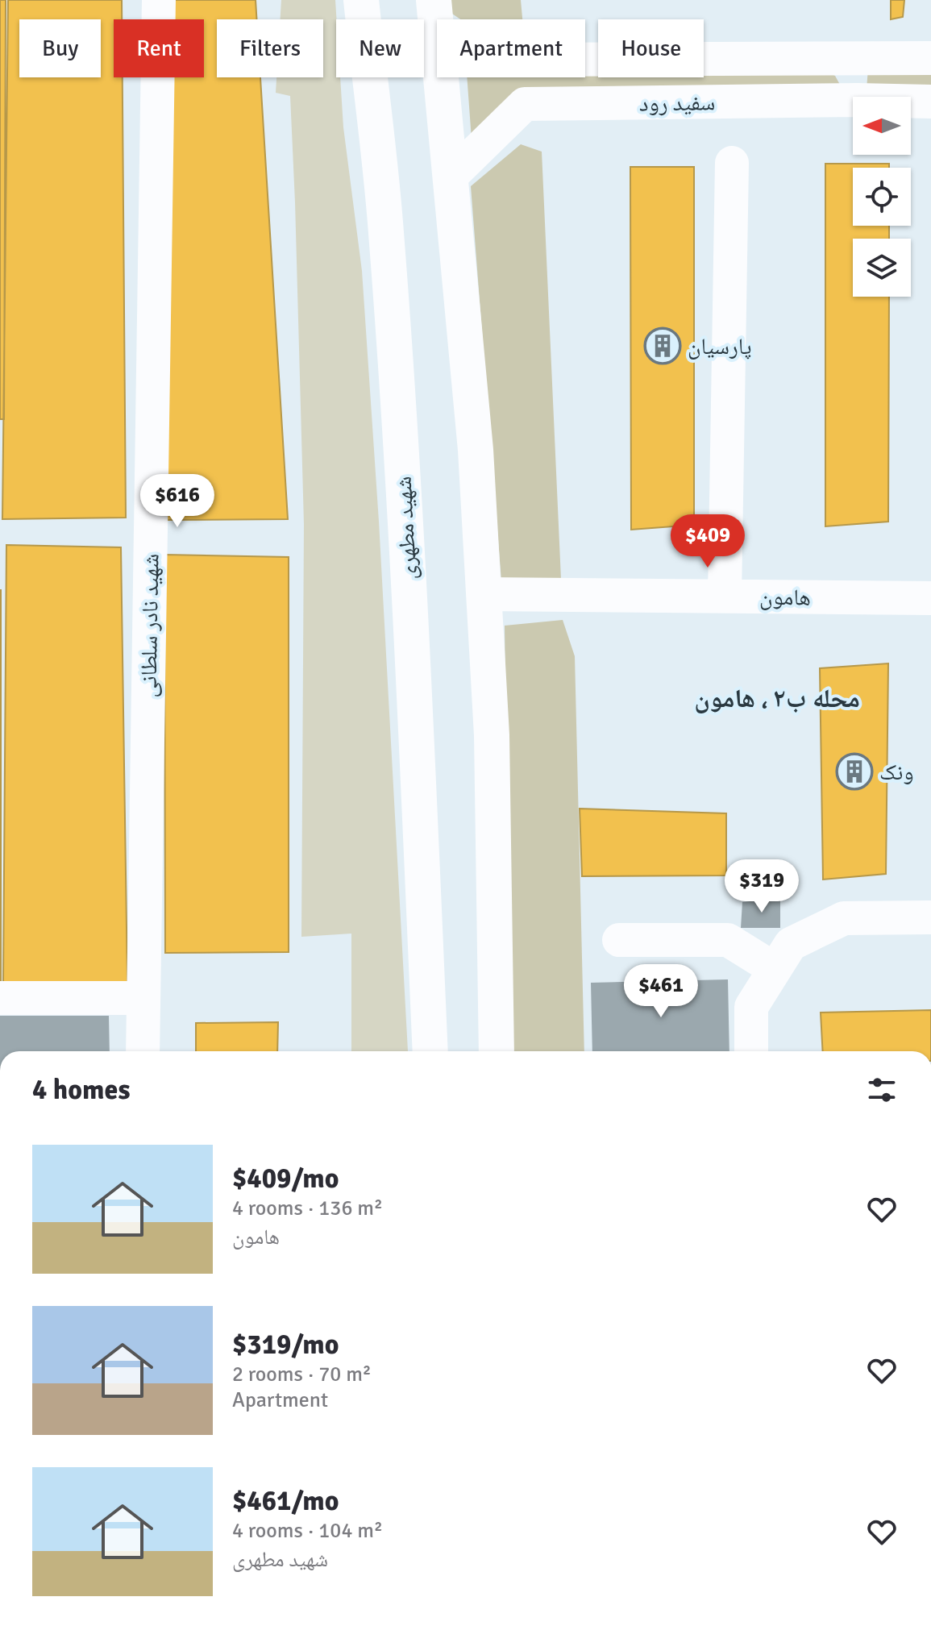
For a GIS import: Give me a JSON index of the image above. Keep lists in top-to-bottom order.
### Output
{
  "streets": {
    "main road": ["شهید مطهری"],
    "street": ["سفید رود", "هامون", "شهید نادر سلطانی"]
  },
  "districts": ["محله ب۲ ، هامون"],
  "places": {
    "building": ["پارسیان", "ونک"]
  },
  "north": "left",
  "page": {
    "chip": [
      "Buy",
      "Rent",
      "Filters",
      "New",
      "Apartment",
      "House"
    ],
    "price": [
      "$616",
      "$409",
      "$319",
      "$461"
    ],
    "heading": "4 homes",
    "list": [
      {
        "name": "$409/mo",
        "note": "4 rooms · 136 m² · هامون"
      },
      {
        "name": "$319/mo",
        "note": "2 rooms · 70 m² · Apartment"
      },
      {
        "name": "$461/mo",
        "note": "4 rooms · 104 m² · شهید مطهری"
      }
    ]
  }
}
